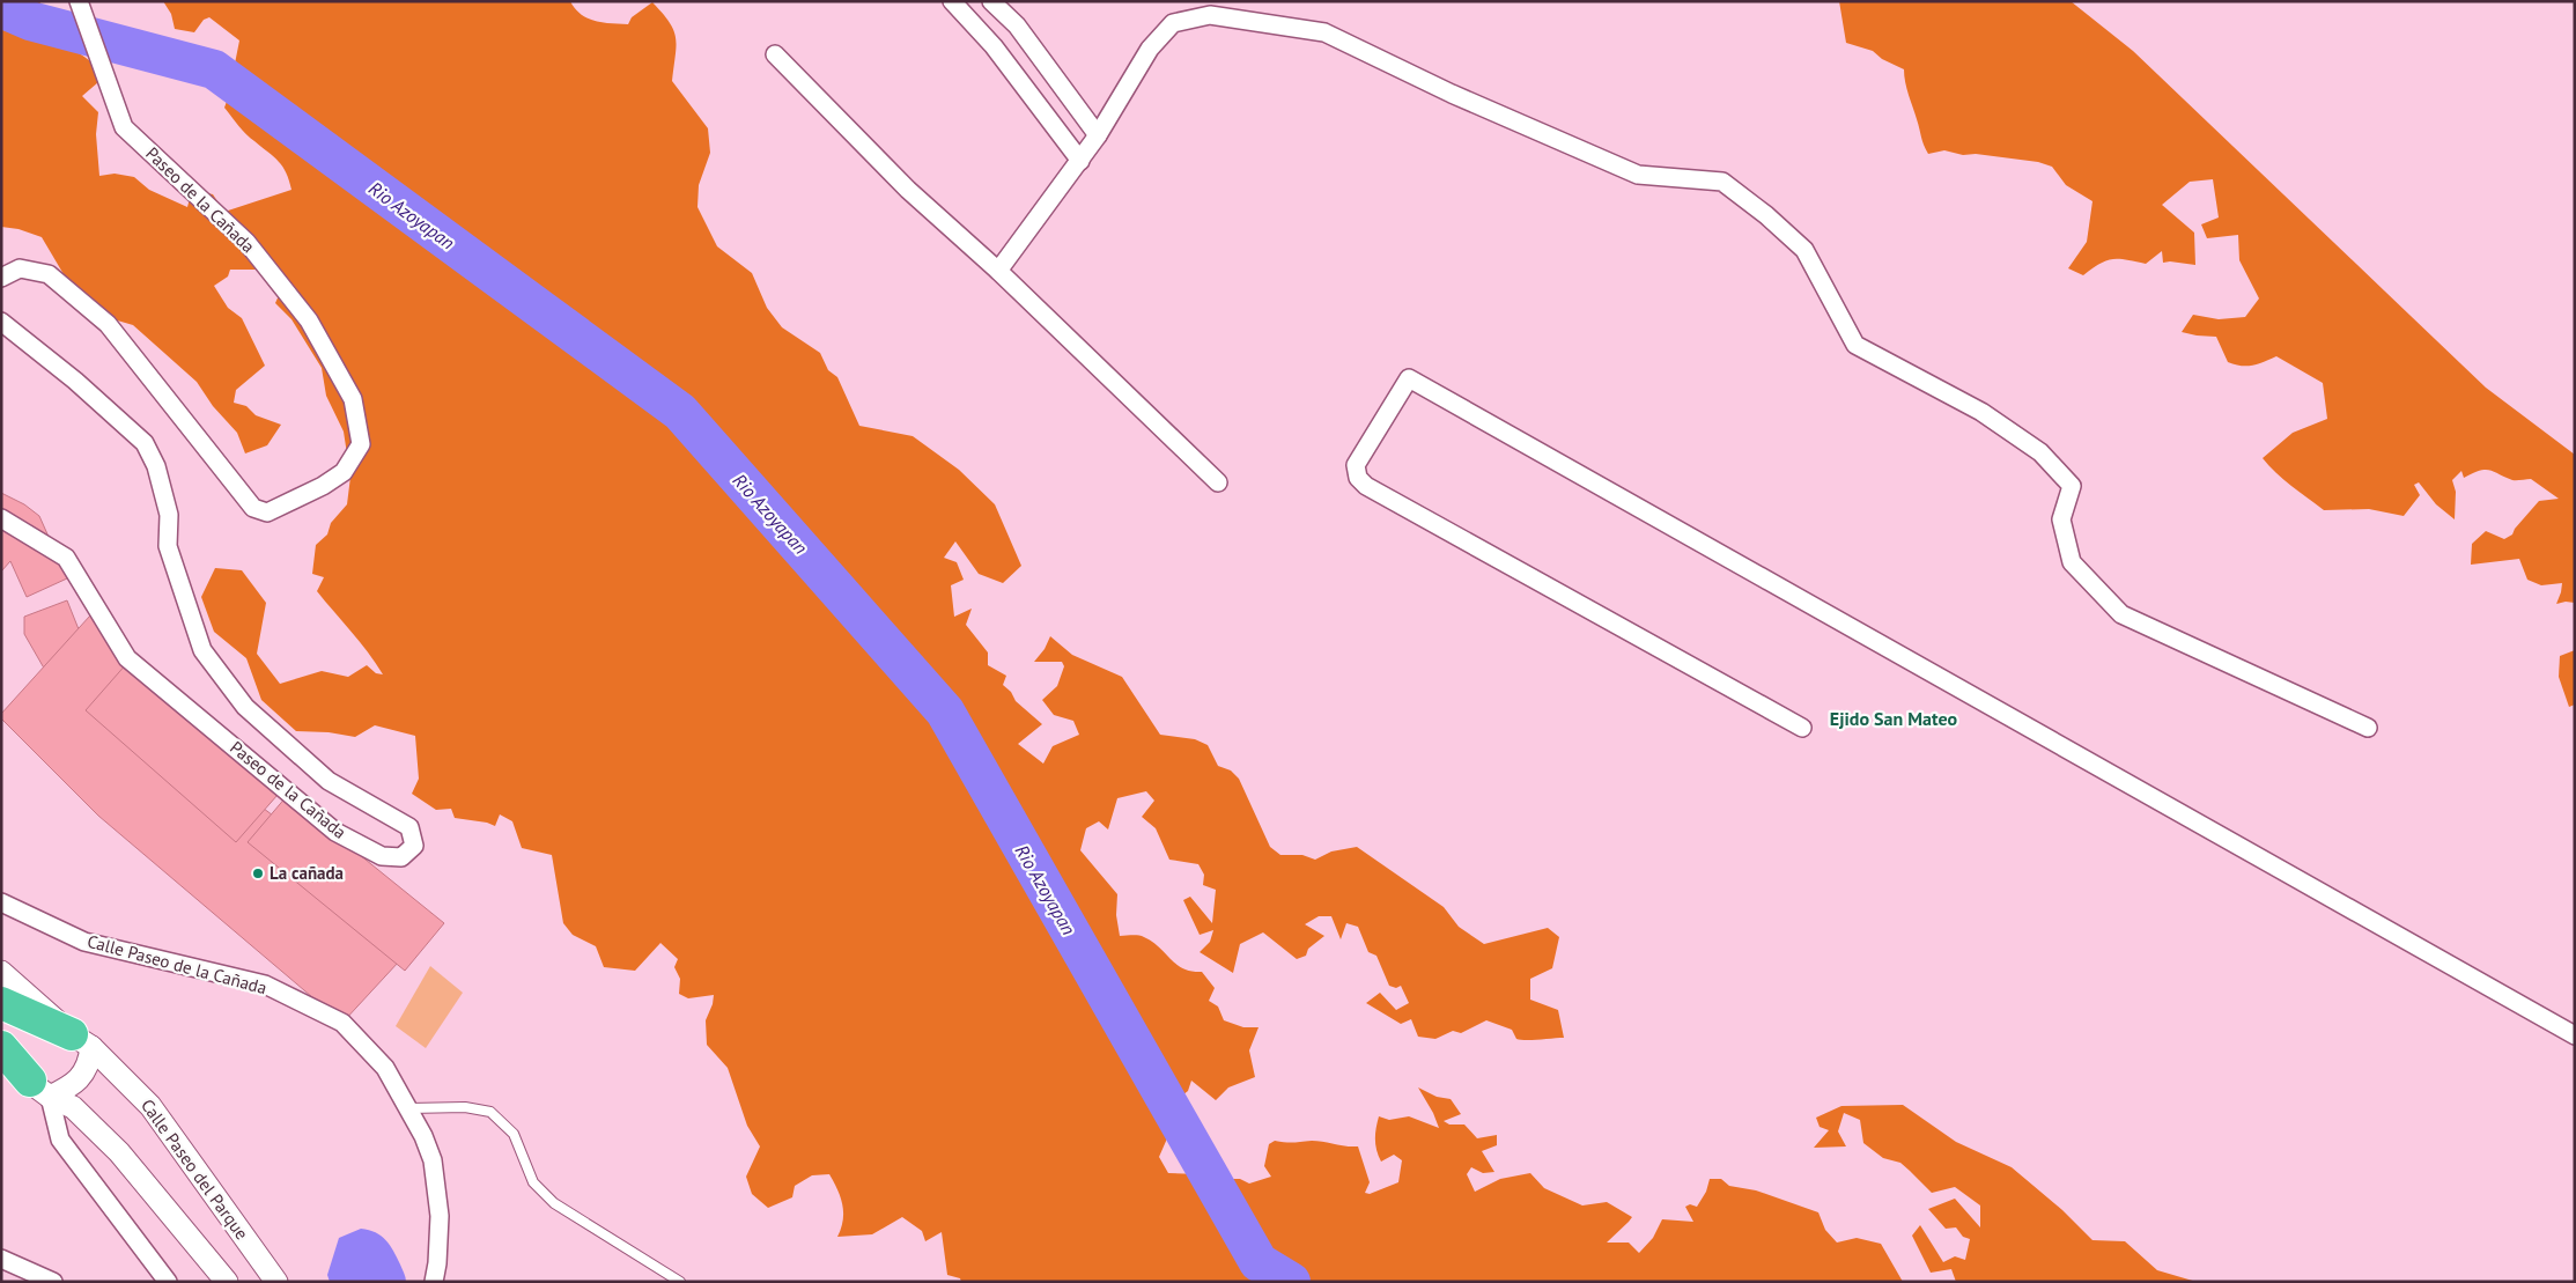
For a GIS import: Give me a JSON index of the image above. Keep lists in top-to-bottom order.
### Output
{
  "streets": {
    "street": ["Paseo de la Cañada", "Calle Paseo de la Cañada", "Calle Paseo del Parque"]
  },
  "districts": ["Ejido San Mateo"],
  "water": ["Rio Azoyapan"],
  "places": ["La cañada"]
}
